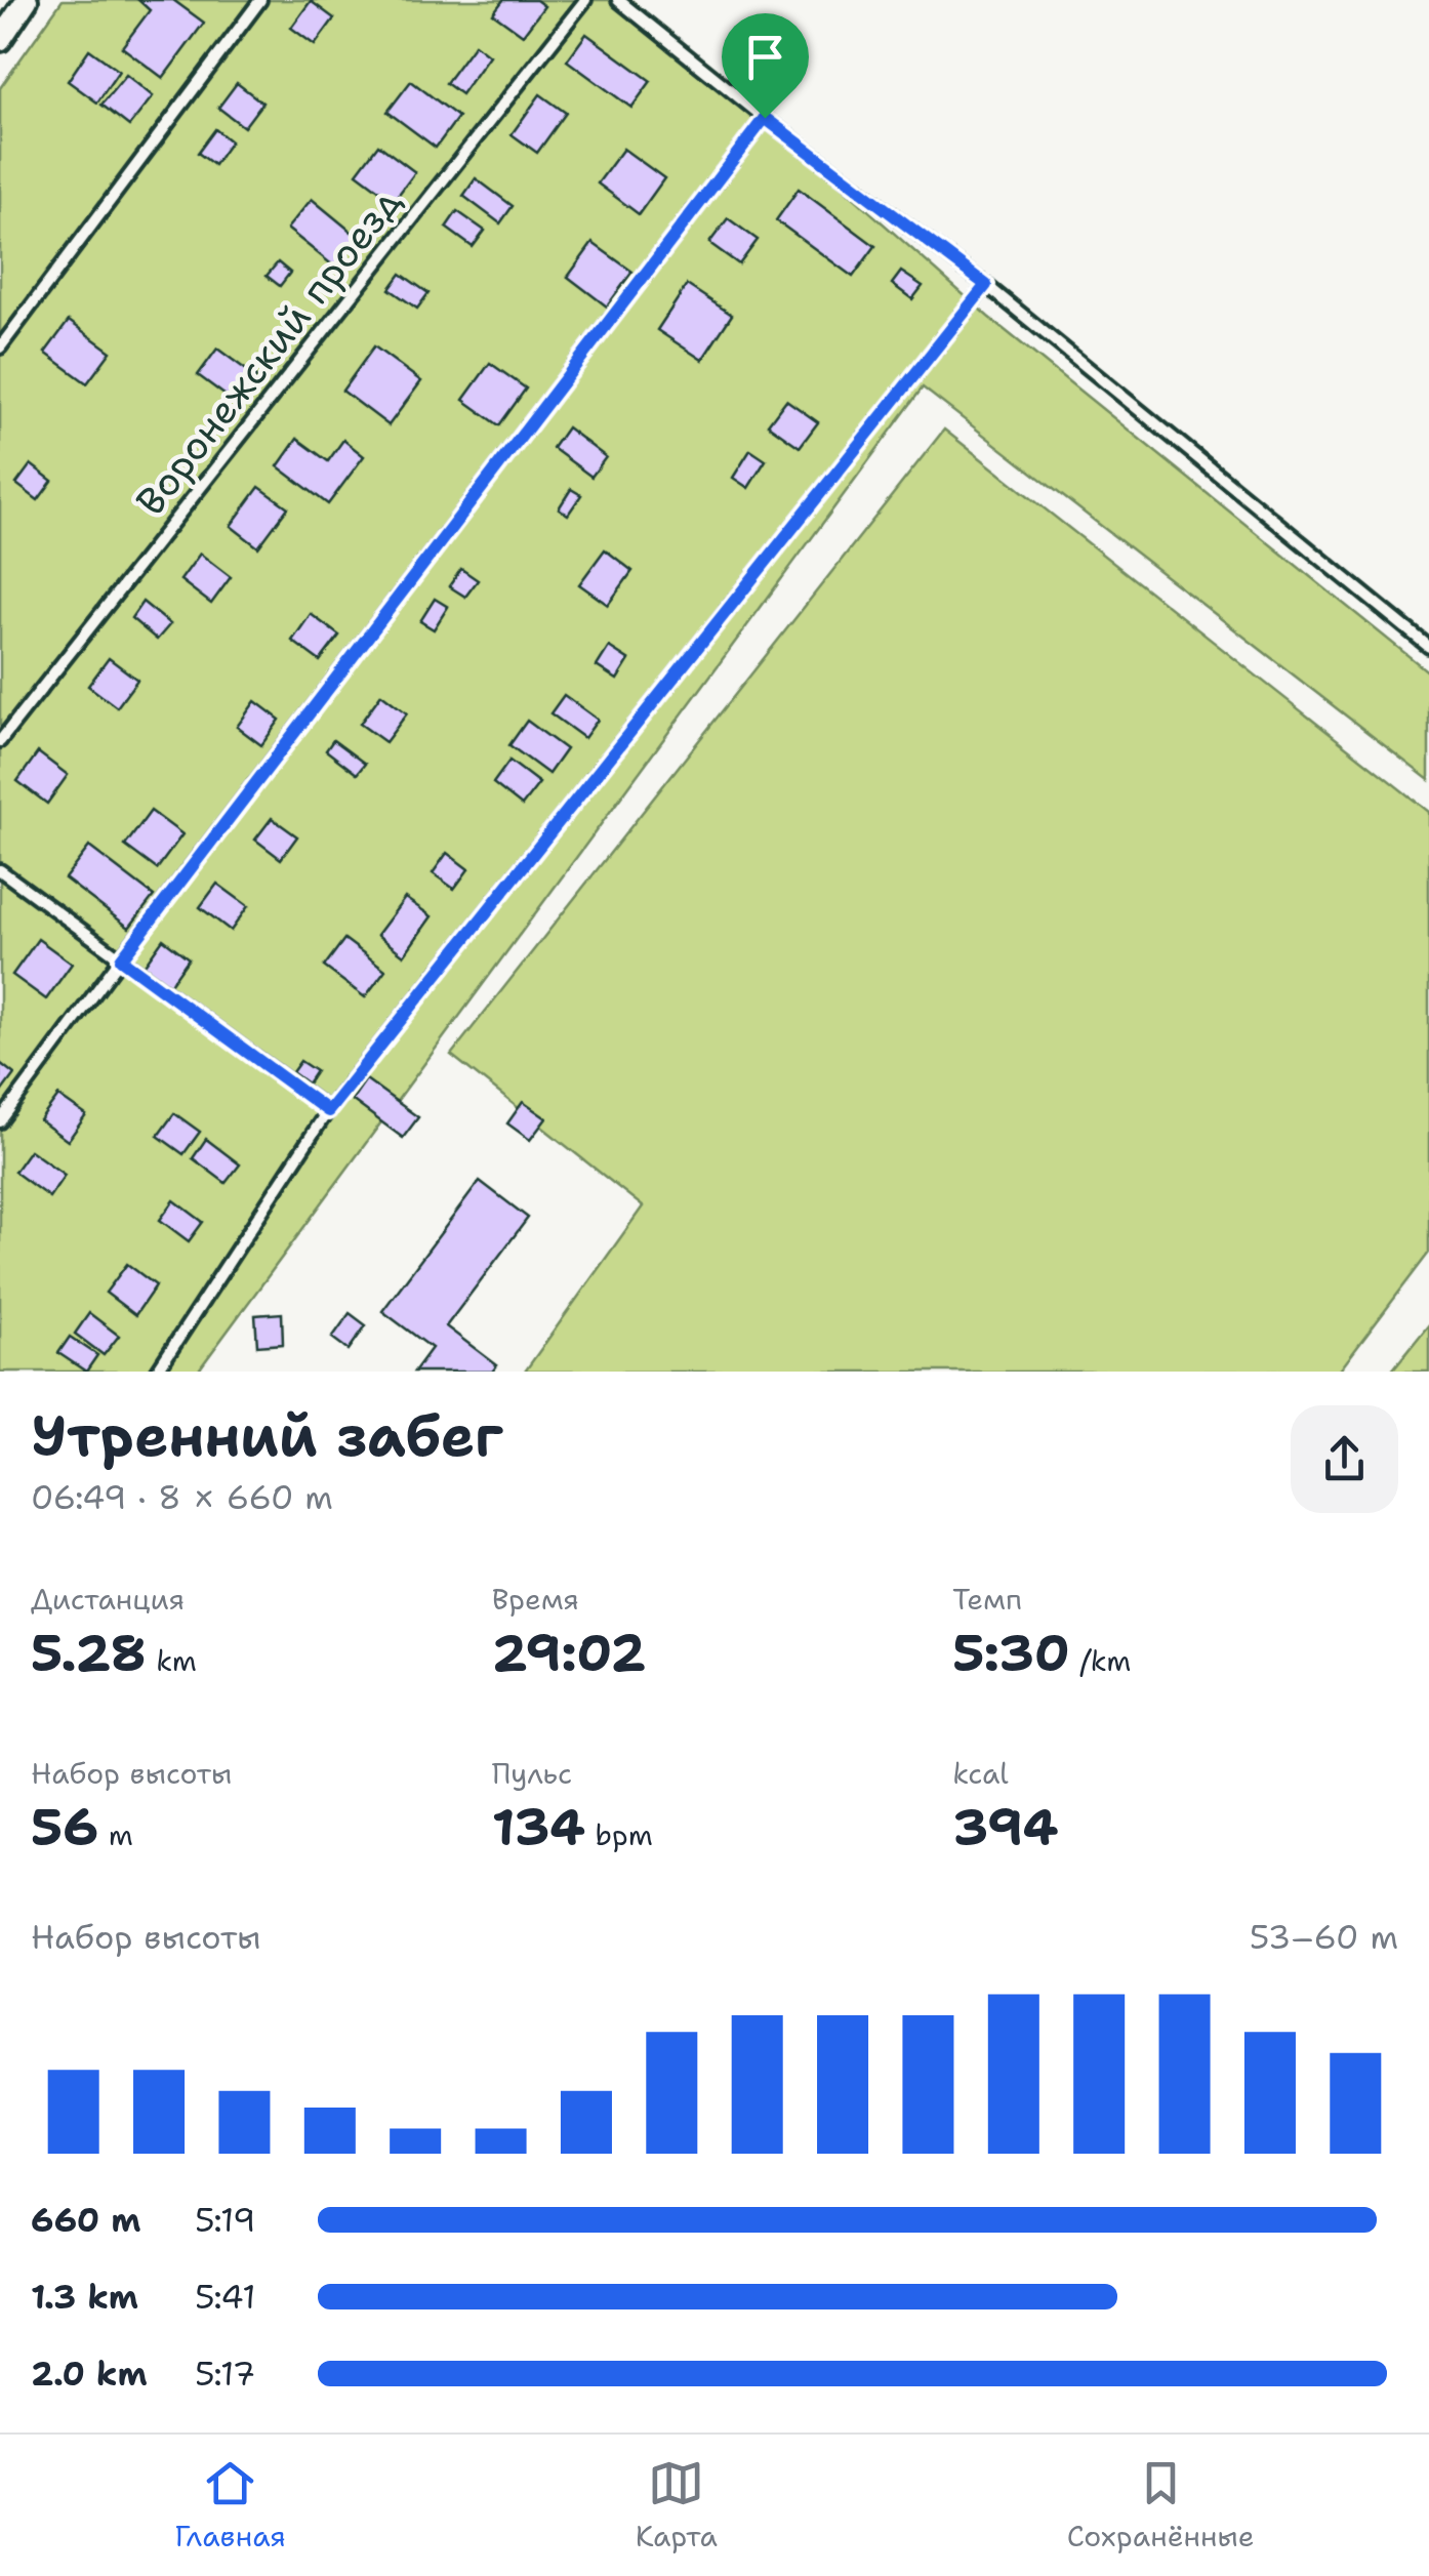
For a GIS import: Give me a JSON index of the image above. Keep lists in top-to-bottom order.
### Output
{
  "streets": {
    "lane": ["Воронежский проезд"]
  },
  "page": {
    "heading": ["Утренний забег", "06:49 · 8 × 660 m"],
    "stats": [
      ["Дистанция", "5.28 km"],
      ["Время", "29:02"],
      ["Темп", "5:30 /km"],
      ["Набор высоты", "56 m"],
      ["Пульс", "134 bpm"],
      ["kcal", "394"]
    ],
    "chart": ["Набор высоты", "53–60 m"],
    "list": [
      {
        "name": "660 m",
        "note": "5:19"
      },
      {
        "name": "1.3 km",
        "note": "5:41"
      },
      {
        "name": "2.0 km",
        "note": "5:17"
      }
    ],
    "tabs": ["Главная", "Карта", "Сохранённые"]
  }
}
